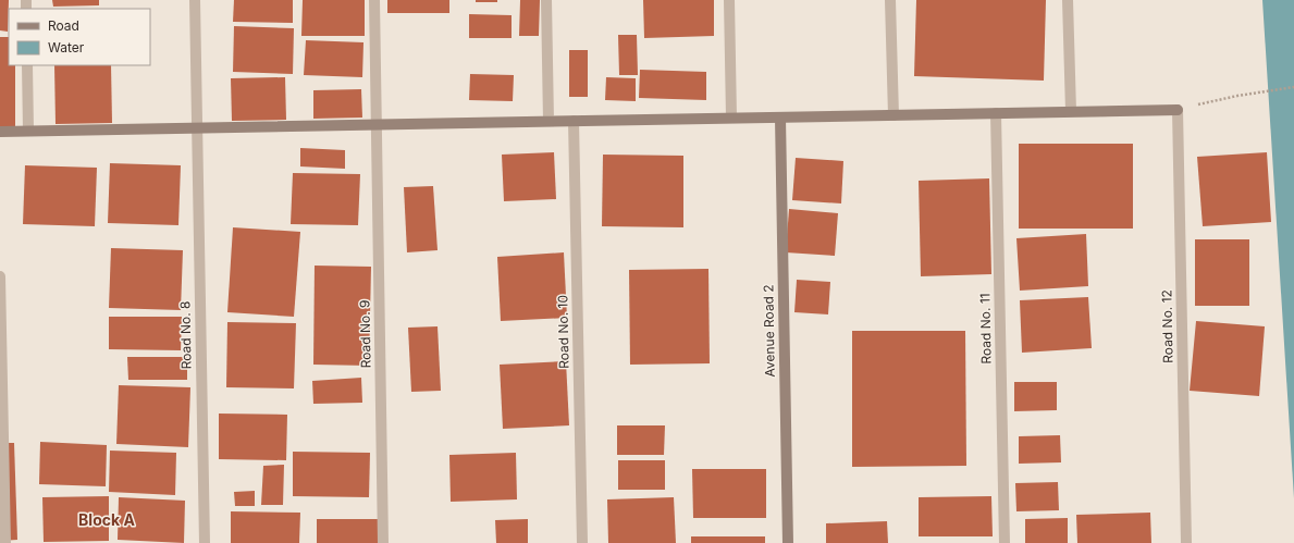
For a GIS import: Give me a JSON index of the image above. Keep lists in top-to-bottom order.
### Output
{
  "streets": {
    "street": [
      "Road No. 12",
      "Road No. 11",
      "Avenue Road 2",
      "Road No. 10",
      "Road No. 9",
      "Road No. 8"
    ]
  },
  "districts": ["Block A"],
  "legend": ["Road", "Water"]
}
